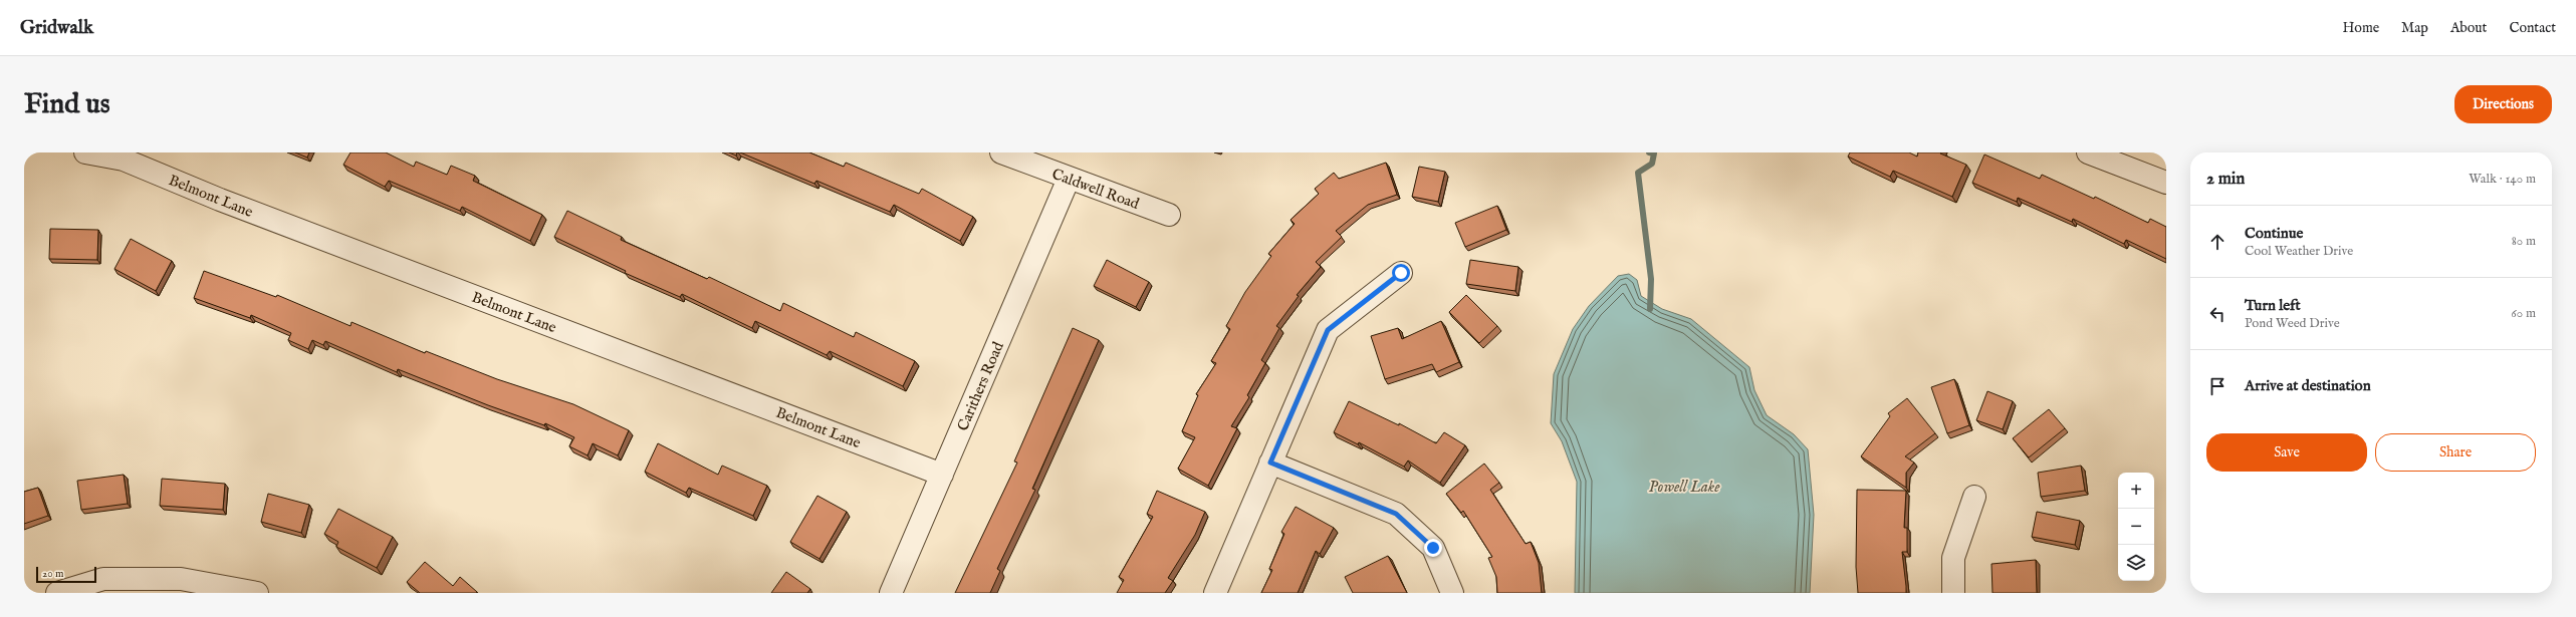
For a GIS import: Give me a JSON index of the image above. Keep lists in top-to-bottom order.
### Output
{
  "streets": {
    "street": ["Caldwell Road", "Belmont Lane", "Carithers Road"]
  },
  "crossings": [
    ["Caldwell Road", "Carithers Road"],
    ["Belmont Lane", "Carithers Road"]
  ],
  "water": ["Powell Lake"],
  "scale_bar": "20 m",
  "page": {
    "header": "Gridwalk",
    "nav": [
      "Home",
      "Map",
      "About",
      "Contact"
    ],
    "buttons": [
      "Directions",
      ["Save", "Share"]
    ],
    "title": "Find us",
    "heading": ["2 min", "Walk · 140 m"],
    "list": [
      ["Continue", "Cool Weather Drive", "80 m"],
      ["Turn left", "Pond Weed Drive", "60 m"],
      "Arrive at destination"
    ],
    "map_buttons": ["+", "−"],
    "scale": "20 m"
  }
}
